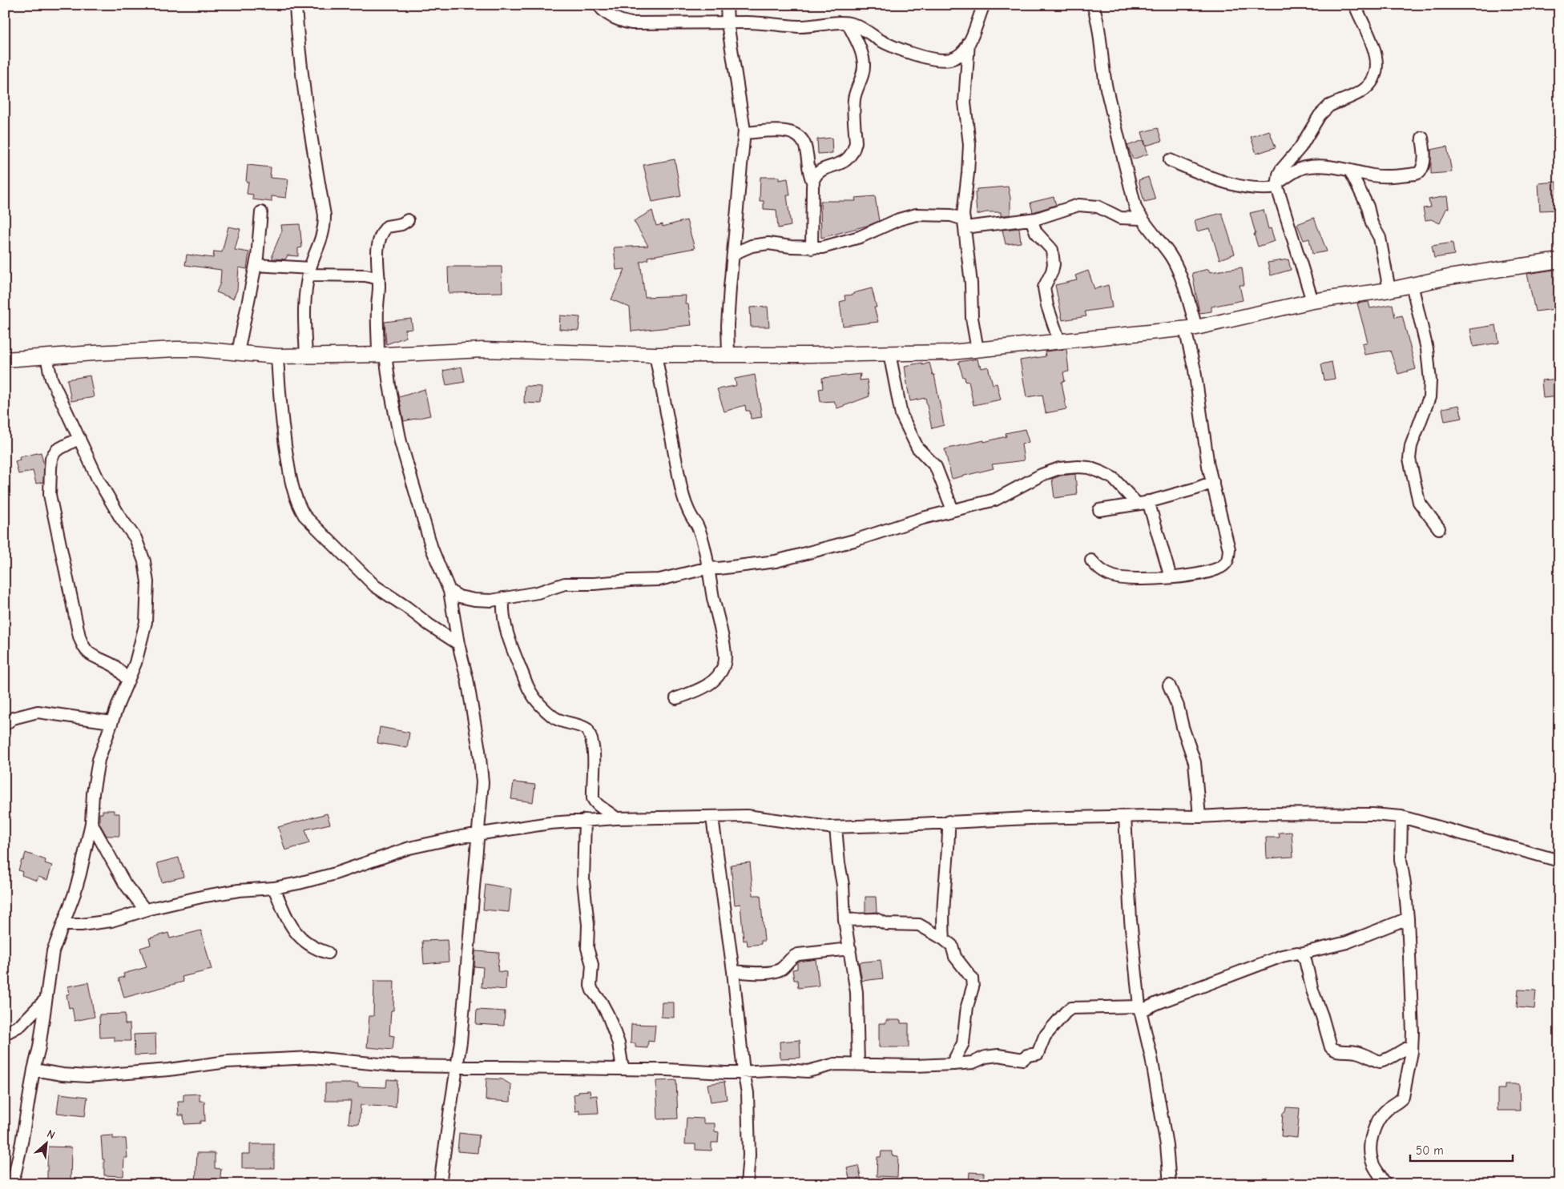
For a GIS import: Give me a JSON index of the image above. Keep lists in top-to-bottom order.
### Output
{
  "scale_bar": "50 m",
  "north": "top right"
}
